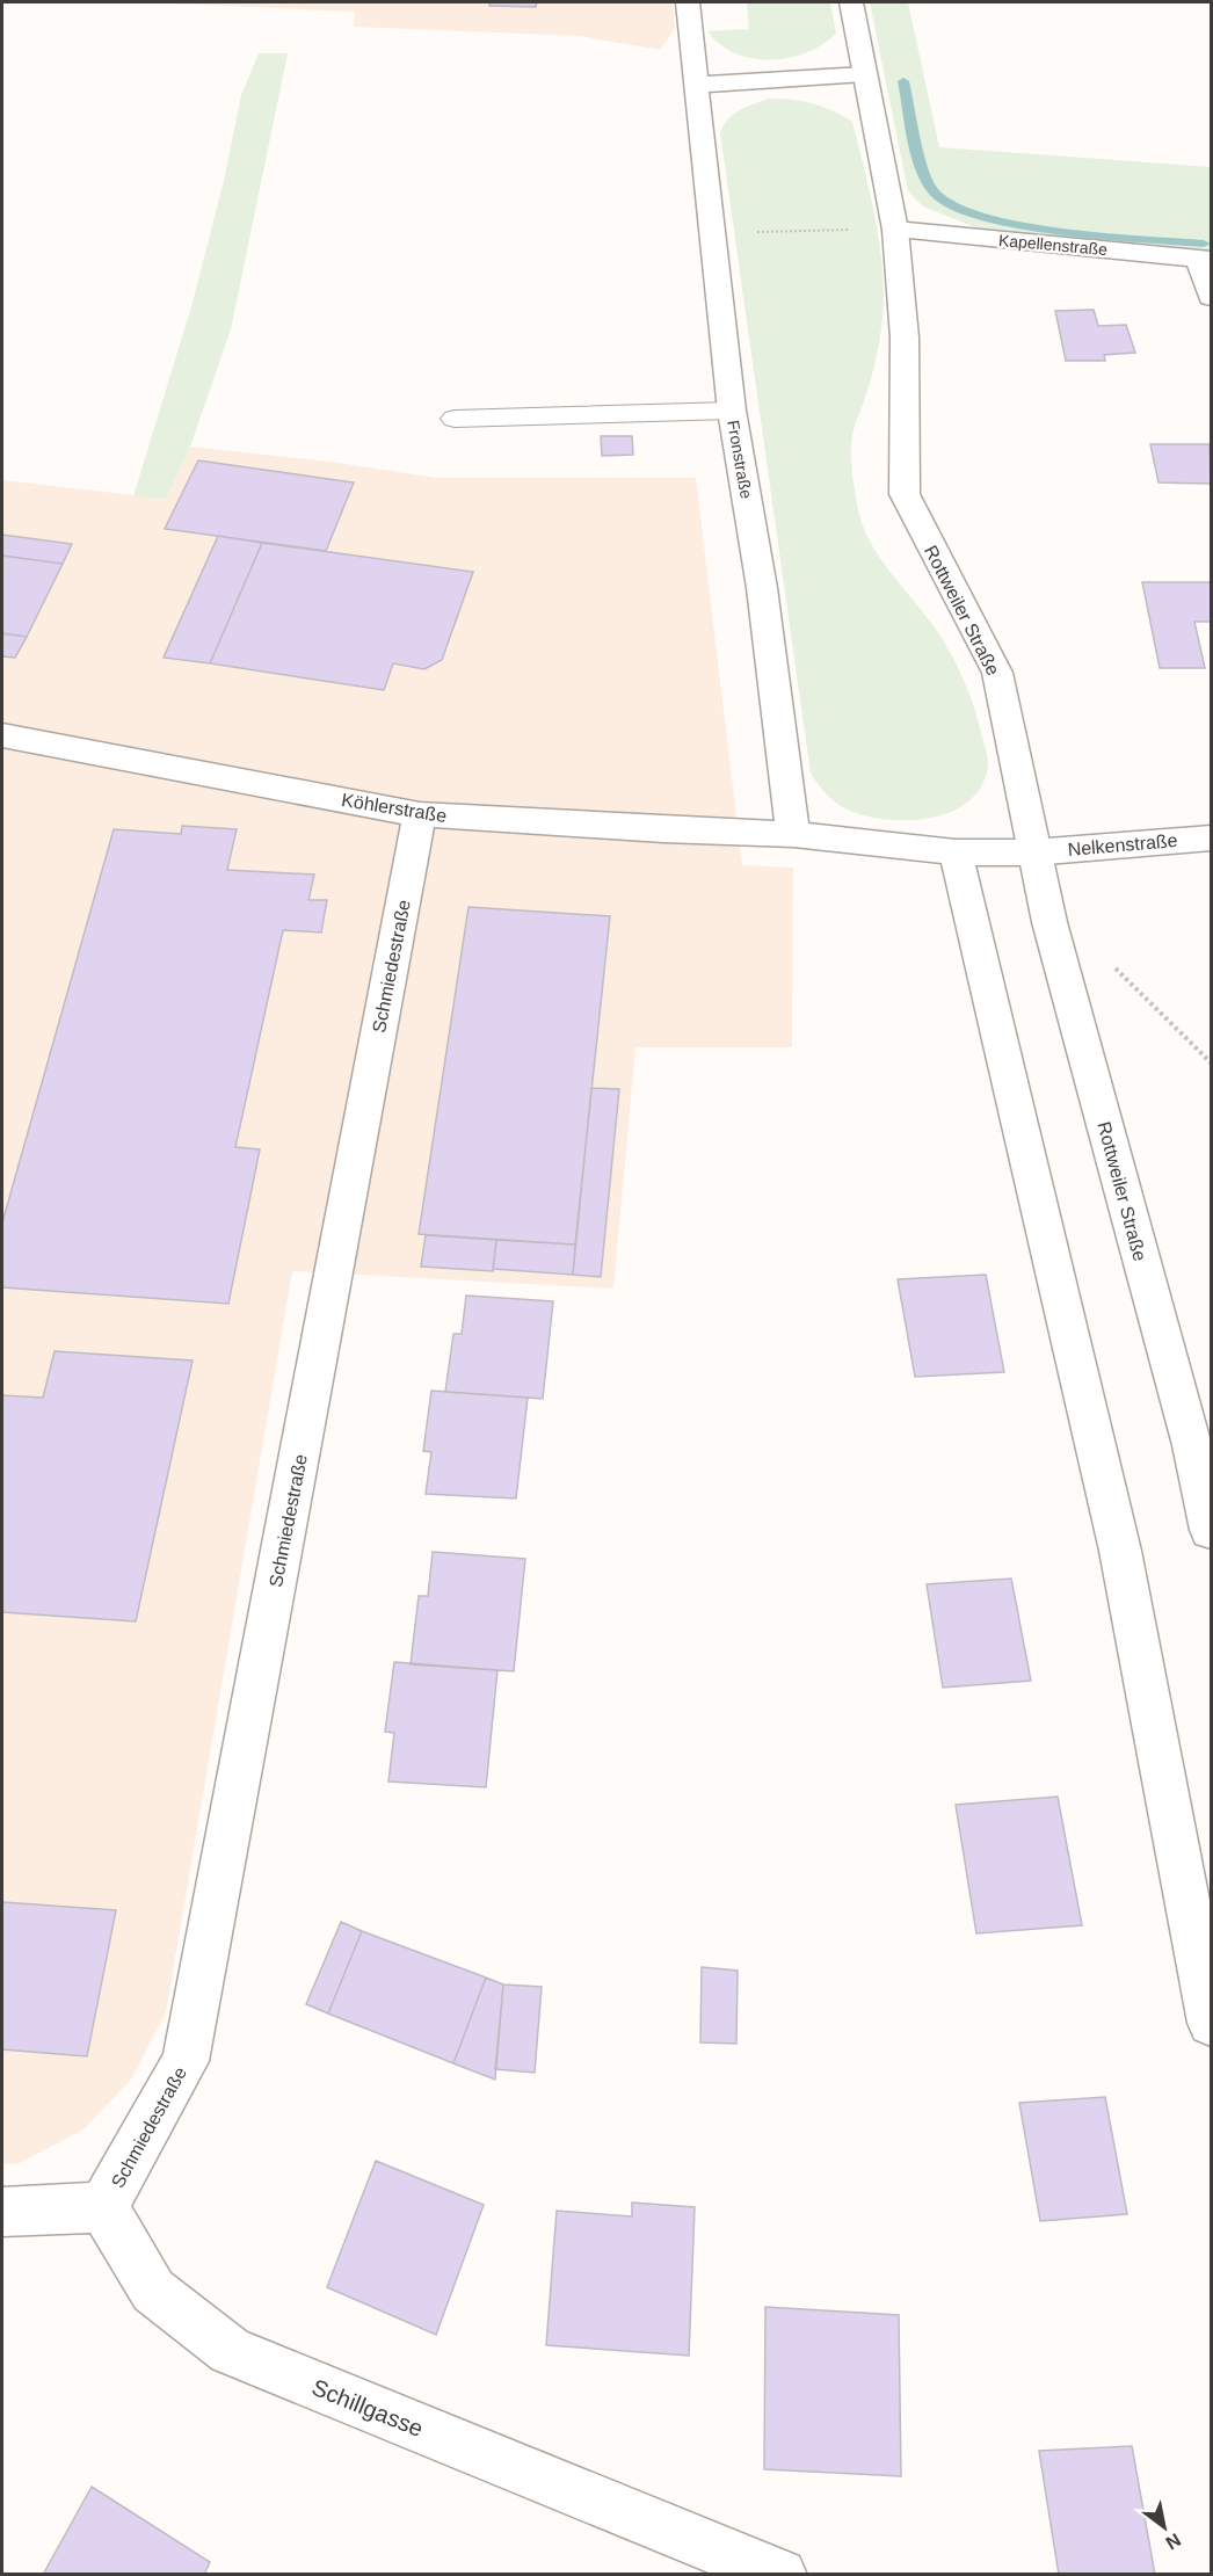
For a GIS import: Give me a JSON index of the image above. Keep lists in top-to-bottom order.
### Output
{
  "streets": {
    "street": [
      "Kapellenstraße",
      "Fronstraße",
      "Rottweiler Straße",
      "Köhlerstraße",
      "Nelkenstraße",
      "Schmiedestraße",
      "Schillgasse"
    ]
  },
  "crossings": [
    ["Kapellenstraße", "Rottweiler Straße"],
    ["Fronstraße", "Köhlerstraße"],
    ["Rottweiler Straße", "Nelkenstraße"],
    ["Köhlerstraße", "Schmiedestraße"],
    ["Schmiedestraße", "Schillgasse"]
  ],
  "north": "bottom right"
}
